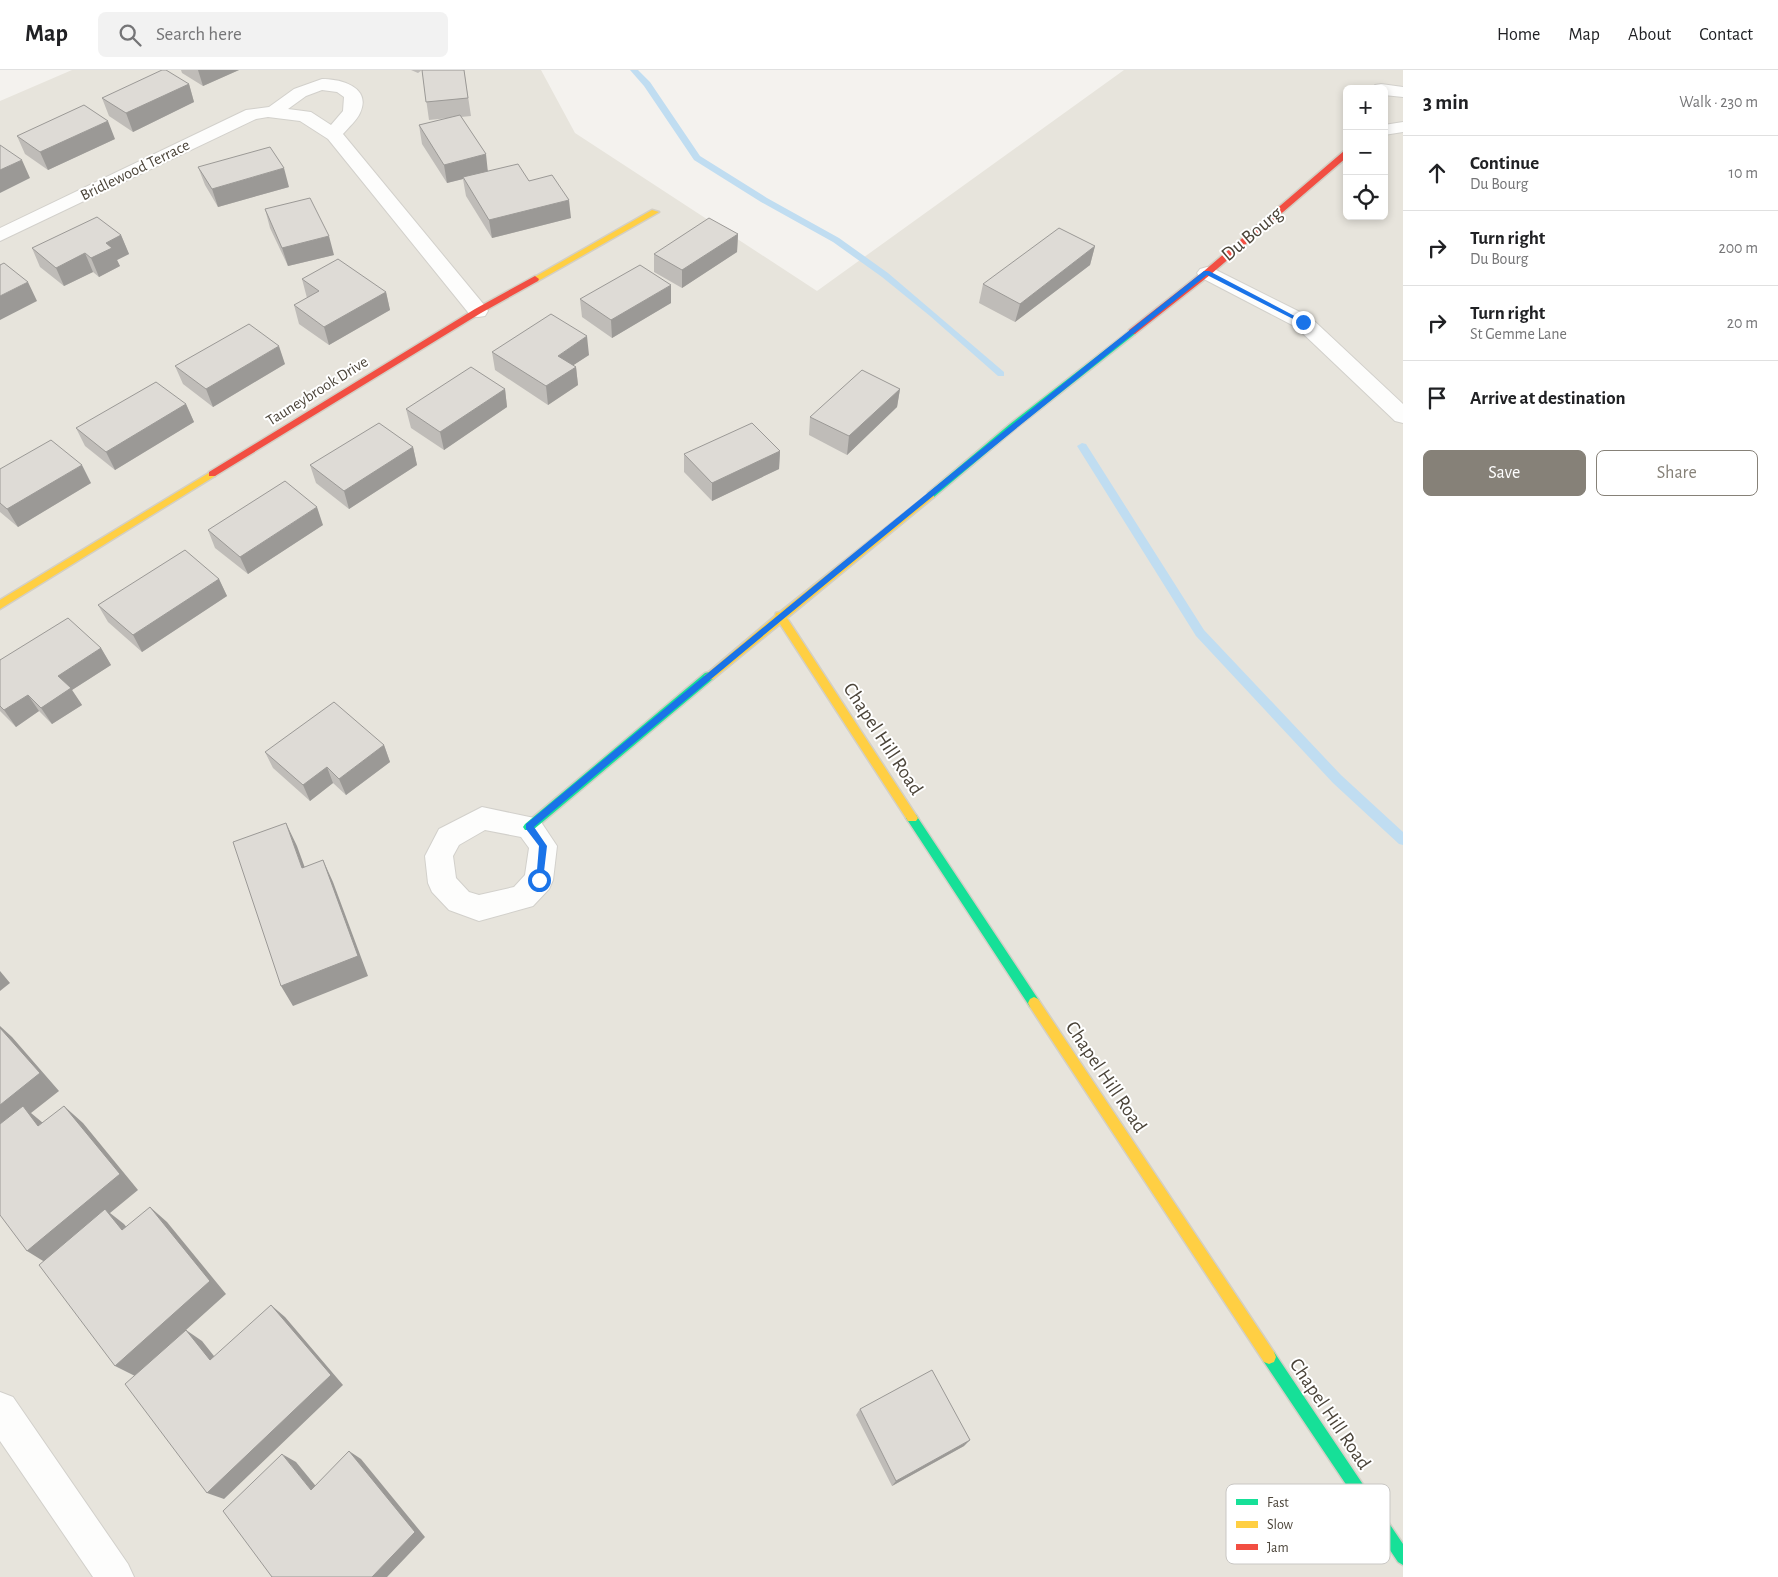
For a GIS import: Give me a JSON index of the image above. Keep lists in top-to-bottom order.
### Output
{
  "streets": {
    "street": [
      "Bridlewood Terrace",
      "Du Bourg",
      "Tauneybrook Drive",
      "Chapel Hill Road"
    ]
  },
  "crossings": [
    ["Bridlewood Terrace", "Tauneybrook Drive"],
    ["Du Bourg", "Chapel Hill Road"]
  ],
  "legend": ["Fast", "Slow", "Jam"],
  "page": {
    "header": "Map",
    "search": "Search here",
    "nav": [
      "Home",
      "Map",
      "About",
      "Contact"
    ],
    "heading": ["3 min", "Walk · 230 m"],
    "map_buttons": ["+", "−"],
    "list": [
      ["Continue", "Du Bourg", "10 m"],
      ["Turn right", "Du Bourg", "200 m"],
      ["Turn right", "St Gemme Lane", "20 m"],
      "Arrive at destination"
    ],
    "buttons": ["Save", "Share"]
  }
}
